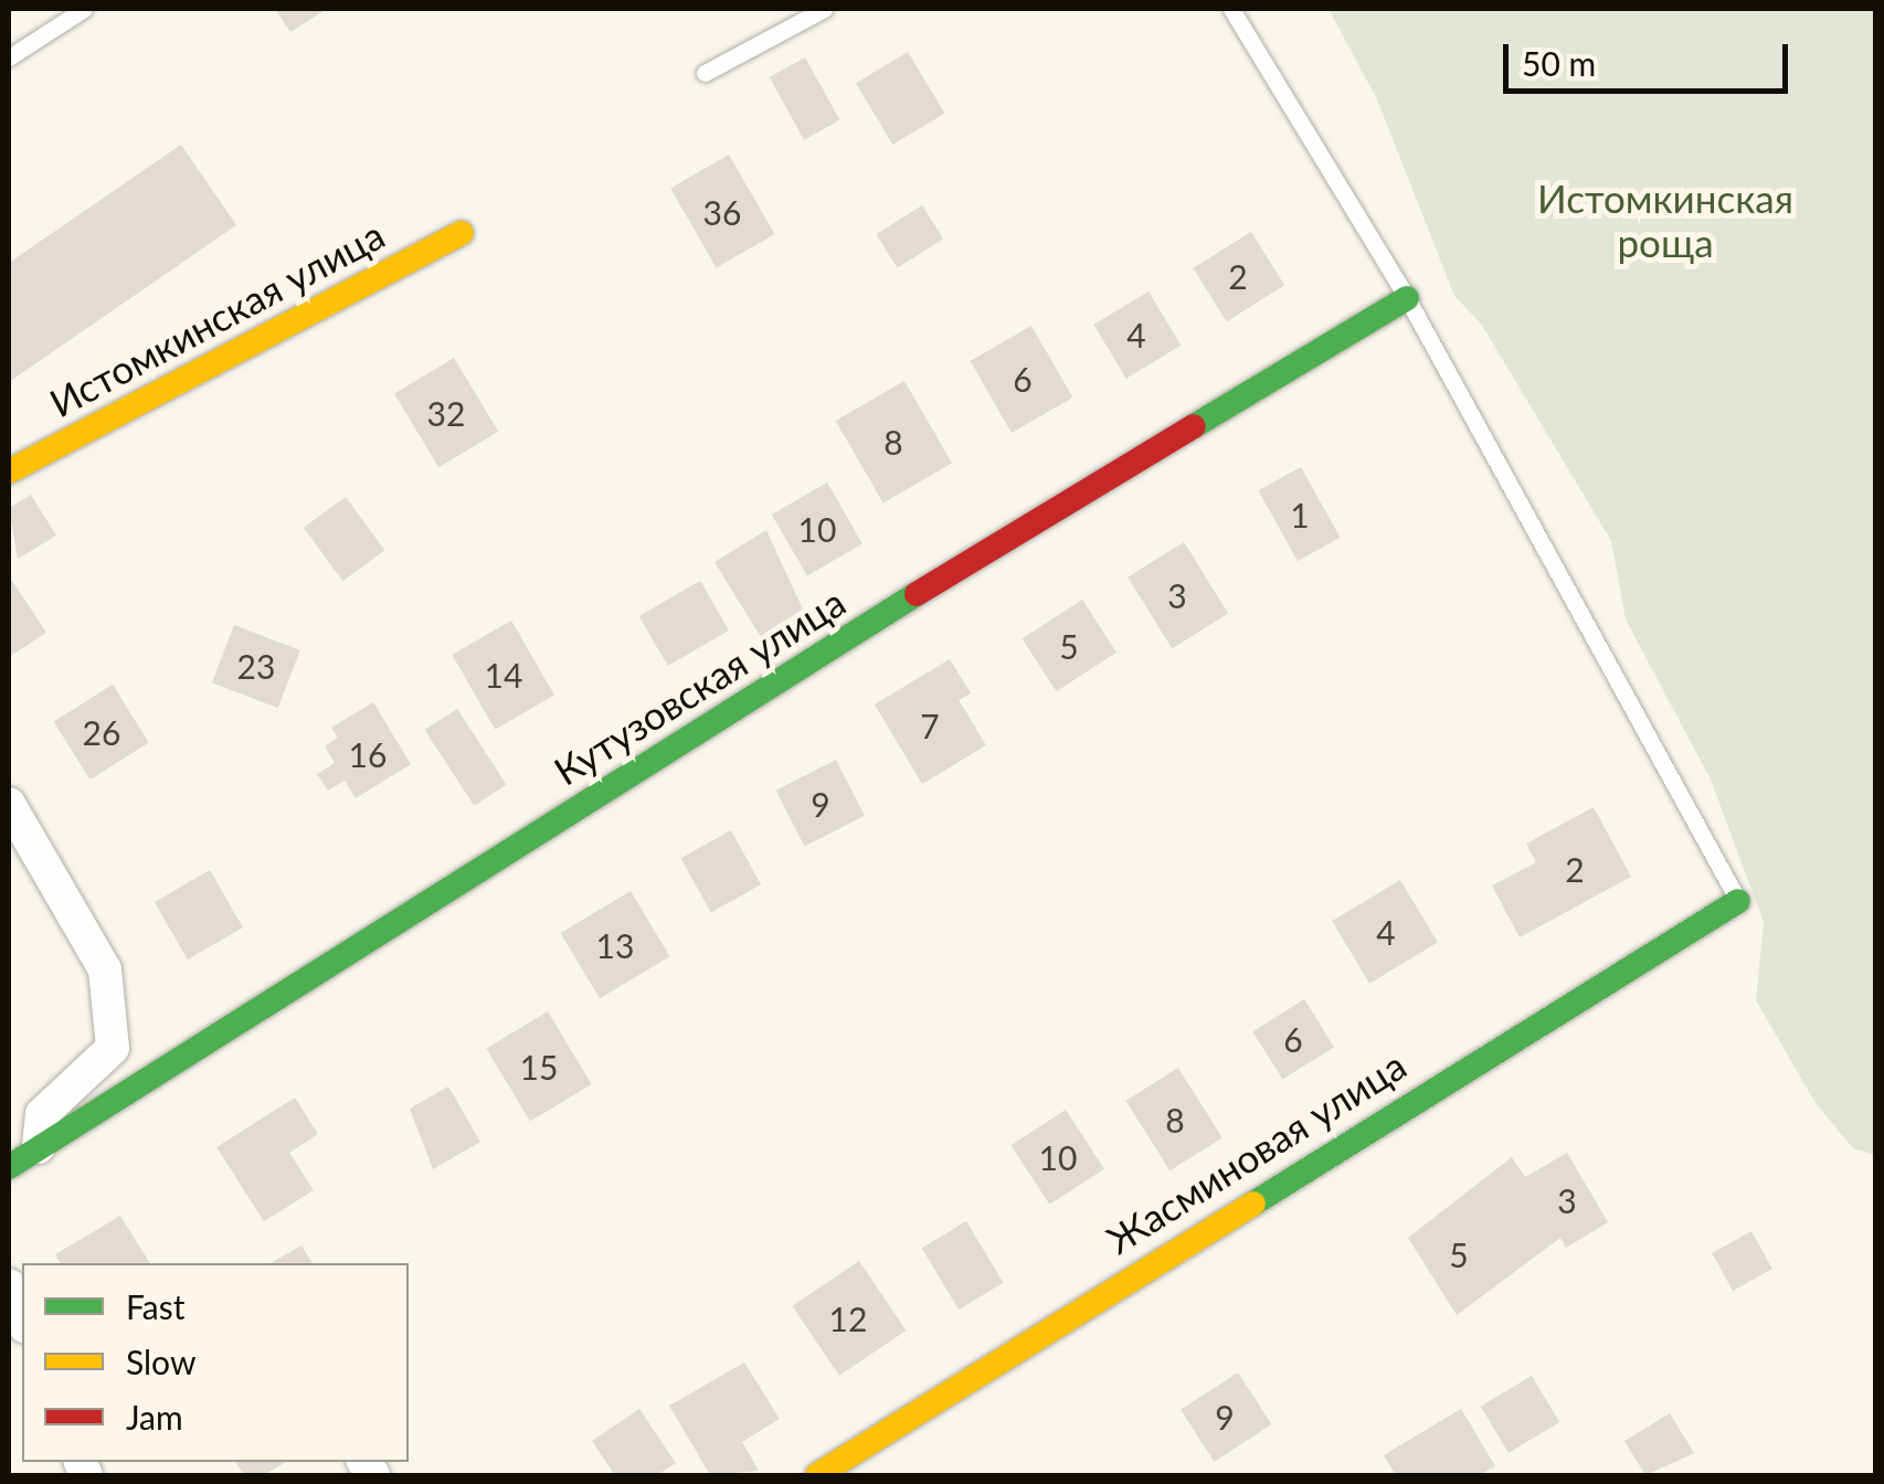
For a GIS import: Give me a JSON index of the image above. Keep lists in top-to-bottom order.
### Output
{
  "streets": {
    "street": ["Истомкинская улица", "Кутузовская улица", "Жасминовая улица"]
  },
  "parks": ["Истомкинская роща"],
  "house_numbers": [
    "36",
    "2",
    "4",
    "6",
    "32",
    "8",
    "1",
    "10",
    "3",
    "5",
    "23",
    "14",
    "7",
    "26",
    "16",
    "9",
    "2",
    "4",
    "13",
    "6",
    "15",
    "8",
    "10",
    "3",
    "5",
    "12",
    "9"
  ],
  "legend": ["Fast", "Slow", "Jam"],
  "scale_bar": "50 m"
}
